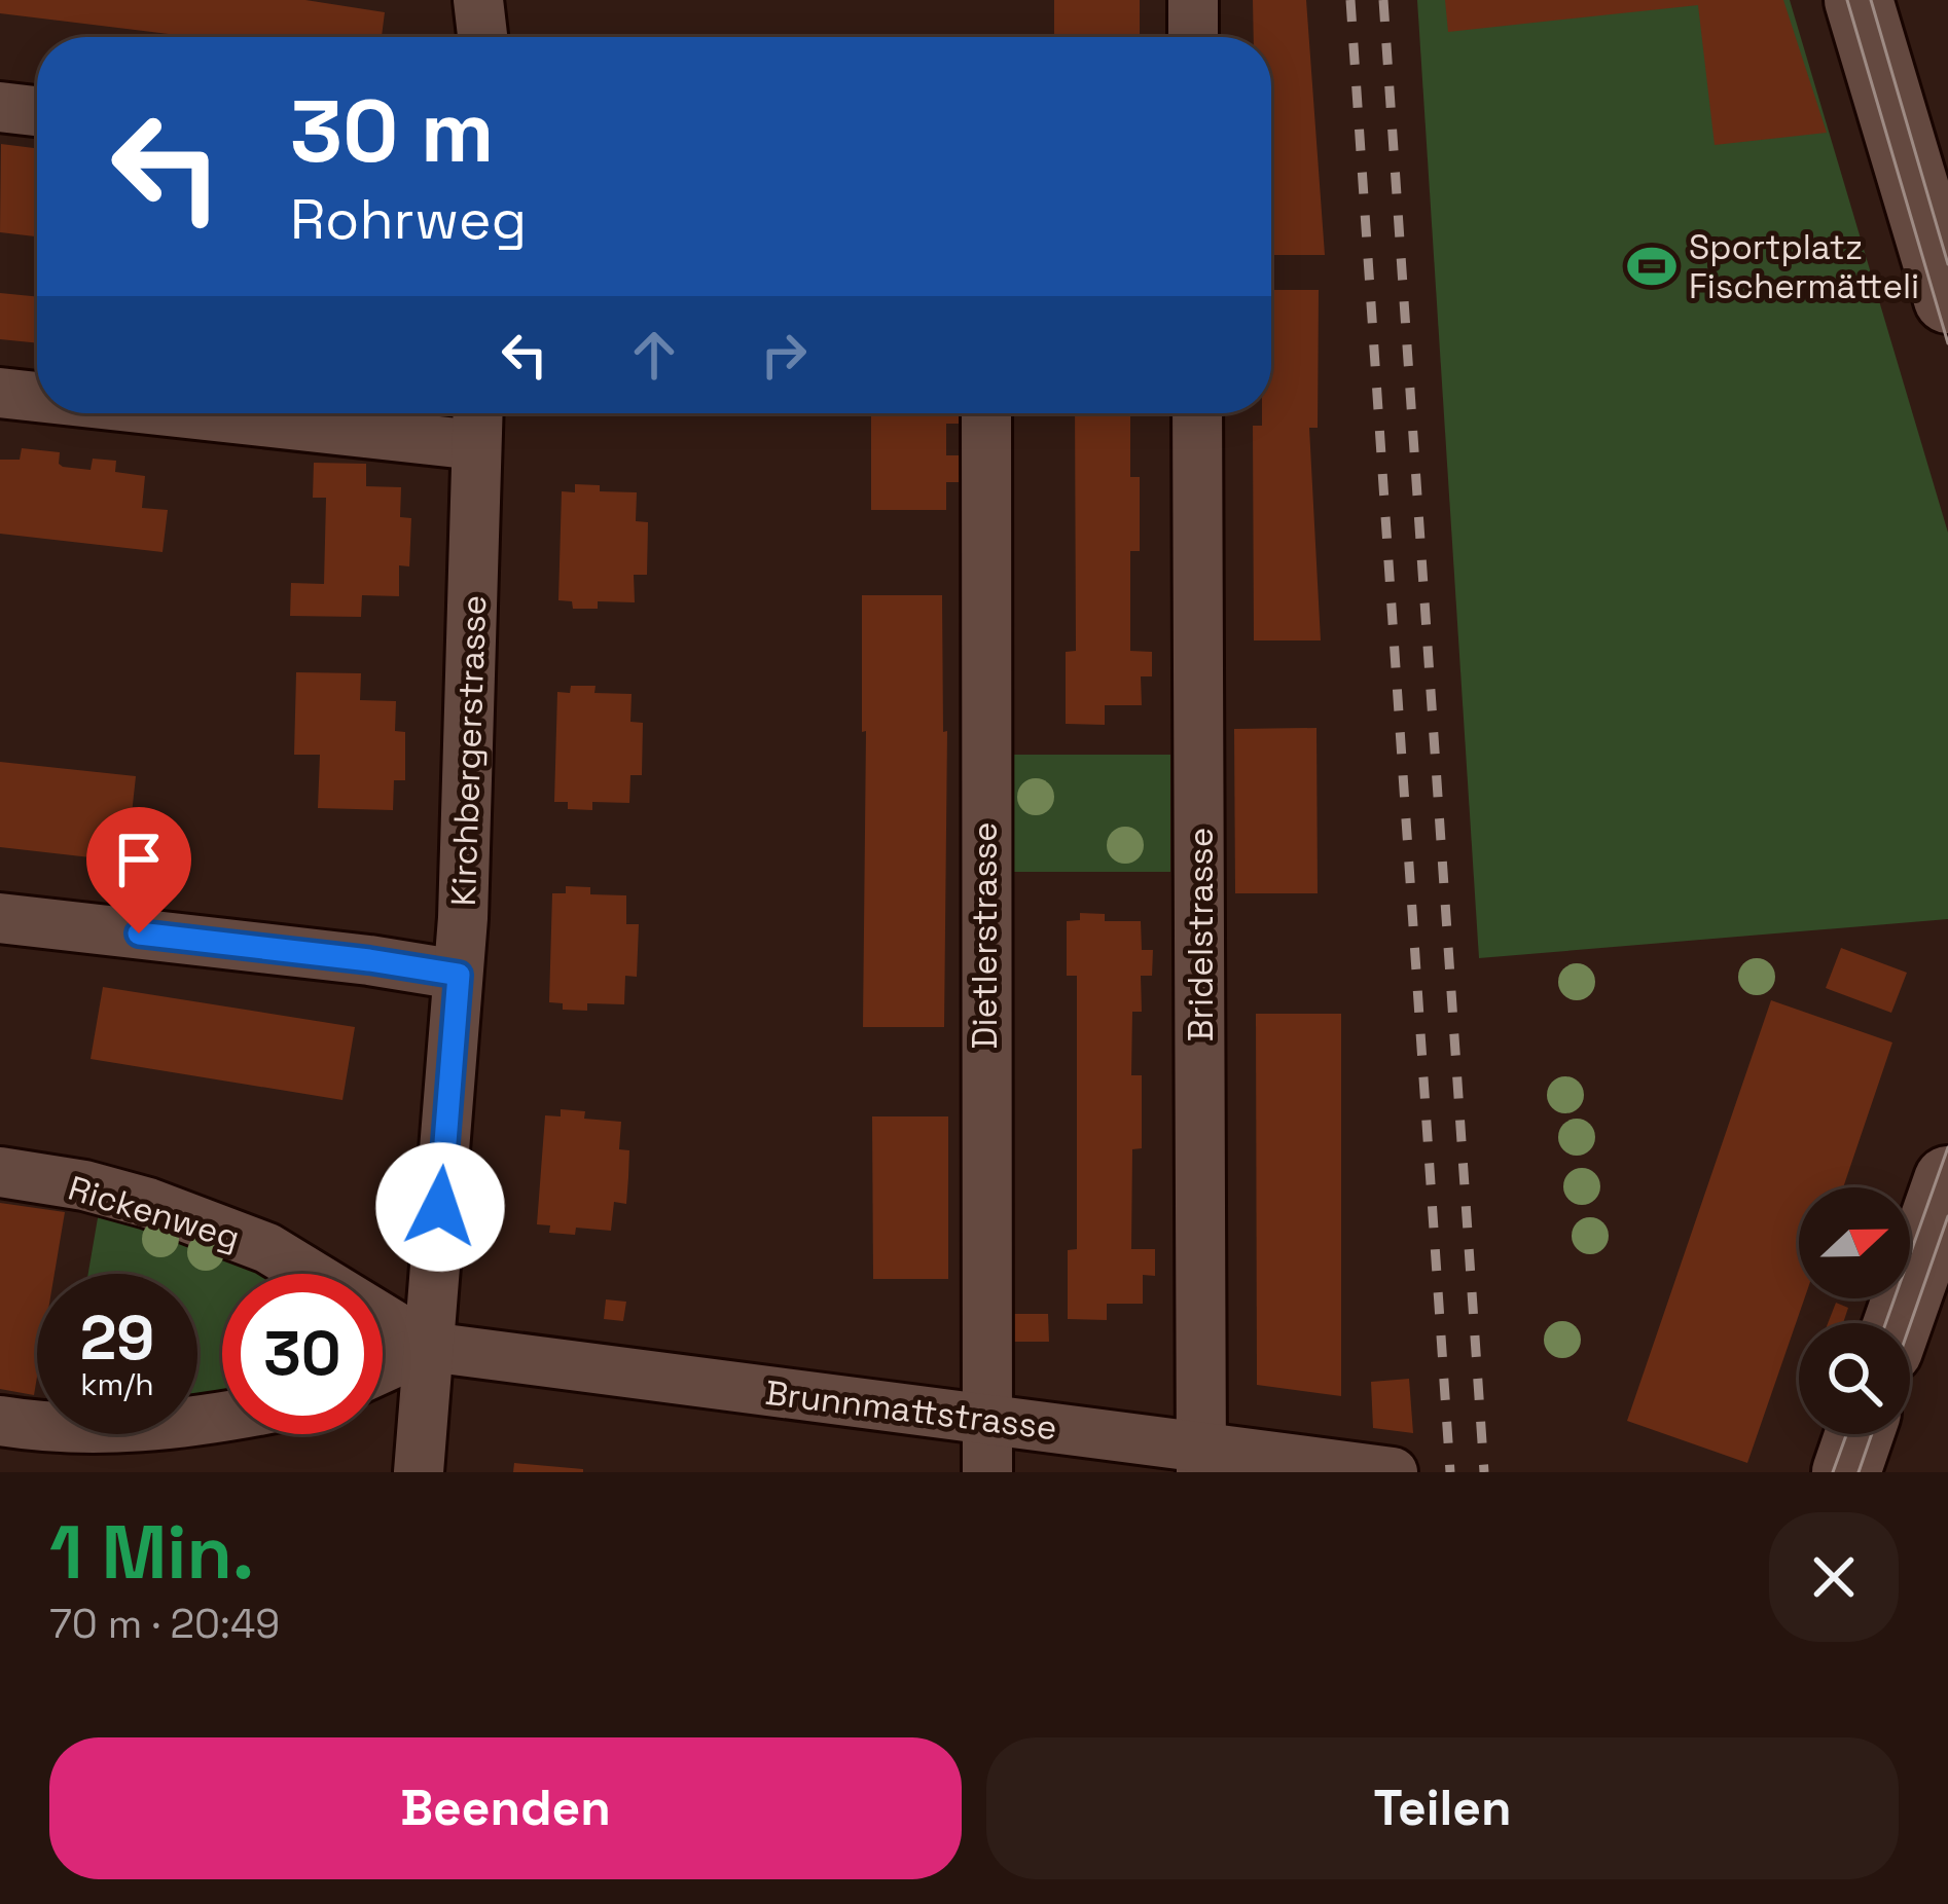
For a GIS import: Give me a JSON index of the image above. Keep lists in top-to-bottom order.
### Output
{
  "streets": {
    "street": [
      "Kirchbergerstrasse",
      "Bridelstrasse",
      "Dietlerstrasse",
      "Rickenweg",
      "Brunnmattstrasse"
    ]
  },
  "crossings": [
    ["Kirchbergerstrasse", "Rickenweg"],
    ["Kirchbergerstrasse", "Brunnmattstrasse"],
    ["Bridelstrasse", "Brunnmattstrasse"],
    ["Dietlerstrasse", "Brunnmattstrasse"],
    ["Rickenweg", "Brunnmattstrasse"]
  ],
  "places": {
    "sports": ["Sportplatz Fischermätteli"]
  },
  "north": "right",
  "page": {
    "turn": ["30 m", "Rohrweg"],
    "speed": "29 km/h",
    "limit": "30",
    "heading": ["1 Min.", "70 m · 20:49"],
    "buttons": ["Beenden", "Teilen"]
  }
}
